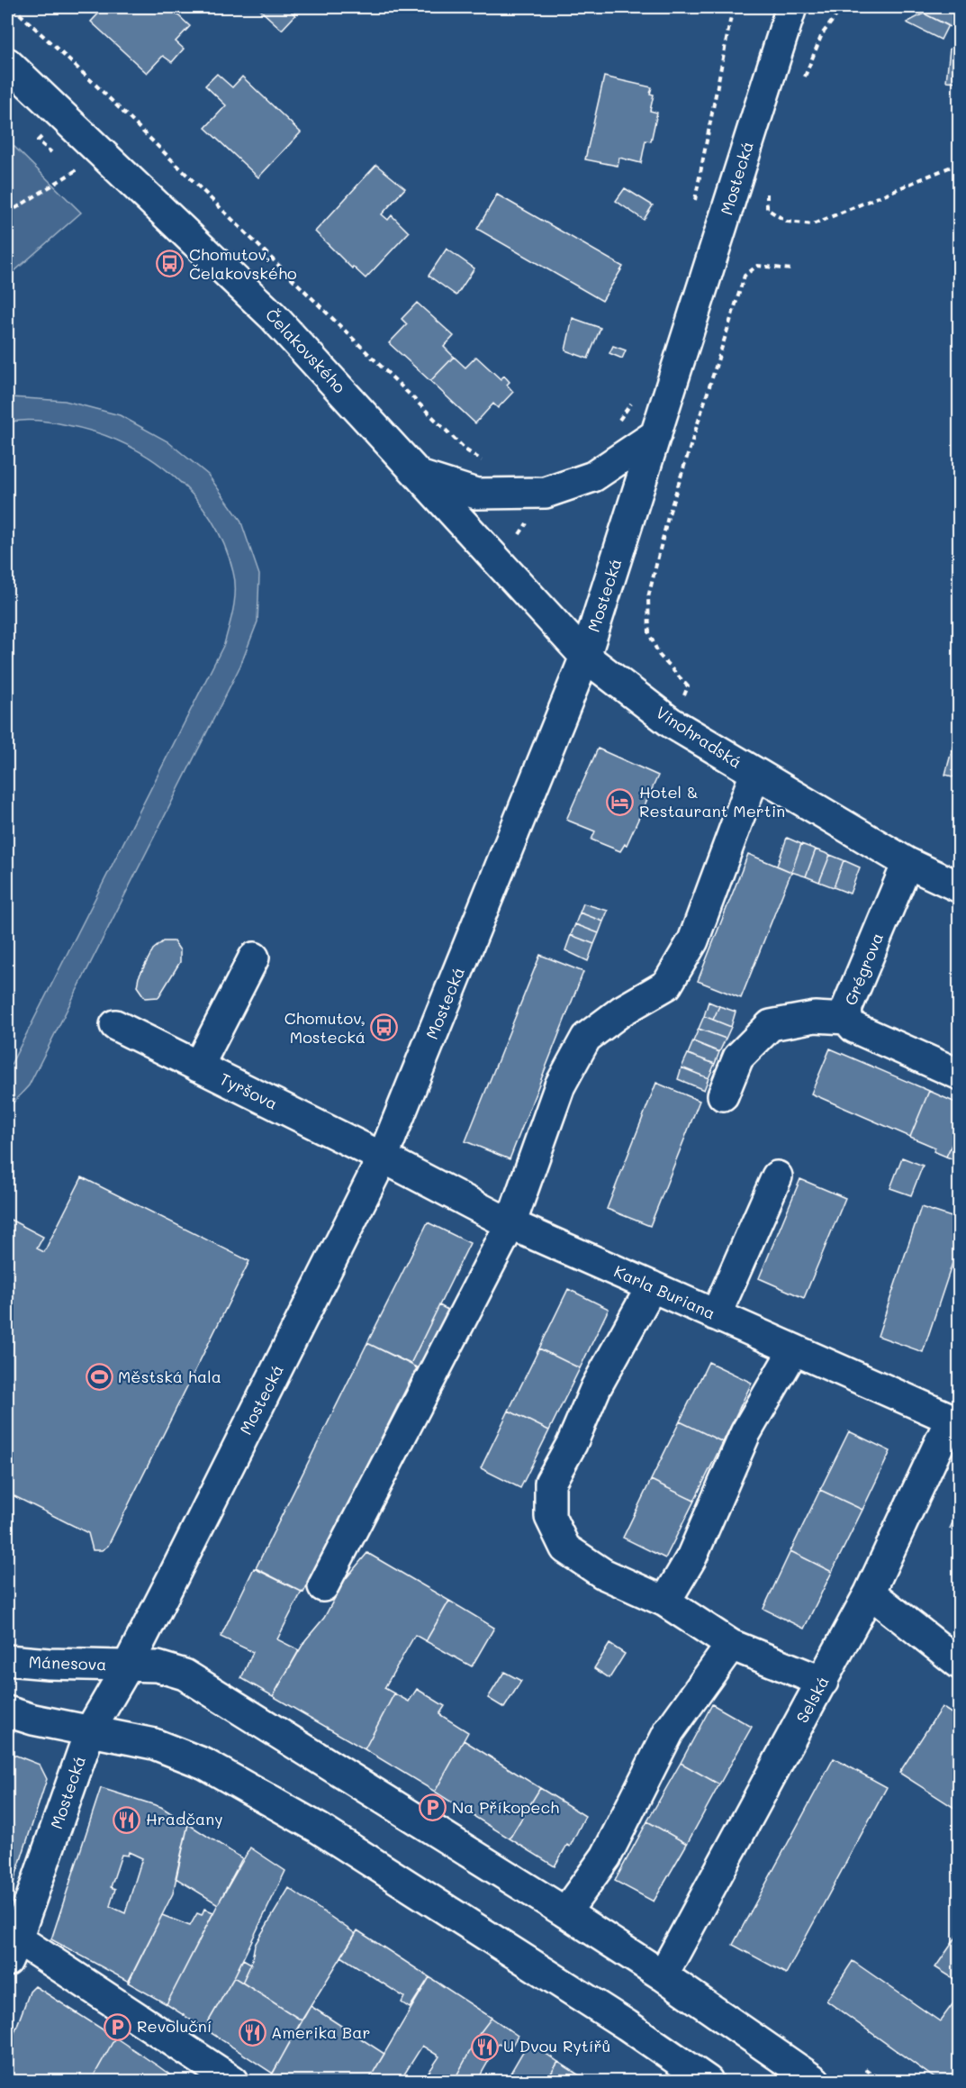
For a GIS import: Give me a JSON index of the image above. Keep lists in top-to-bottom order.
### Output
{
  "streets": {
    "street": [
      "Mostecká",
      "Čelakovského",
      "Vinohradská",
      "Grégrova",
      "Tyršova",
      "Karla Buriana",
      "Mánesova",
      "Selská"
    ]
  },
  "crossings": [
    ["Mostecká", "Čelakovského"],
    ["Mostecká", "Vinohradská"],
    ["Mostecká", "Tyršova"],
    ["Mostecká", "Karla Buriana"],
    ["Mostecká", "Mánesova"],
    ["Čelakovského", "Vinohradská"],
    ["Vinohradská", "Grégrova"],
    ["Tyršova", "Karla Buriana"],
    ["Karla Buriana", "Selská"]
  ],
  "places": {
    "bus stop": ["Chomutov, Čelakovského", "Chomutov, Mostecká"],
    "hotel": ["Hotel & Restaurant Mertin"],
    "sports": ["Městská hala"],
    "parking": ["Na Příkopech", "Revoluční"],
    "restaurant": ["Hradčany", "Amerika Bar", "U Dvou Rytířů"]
  }
}
